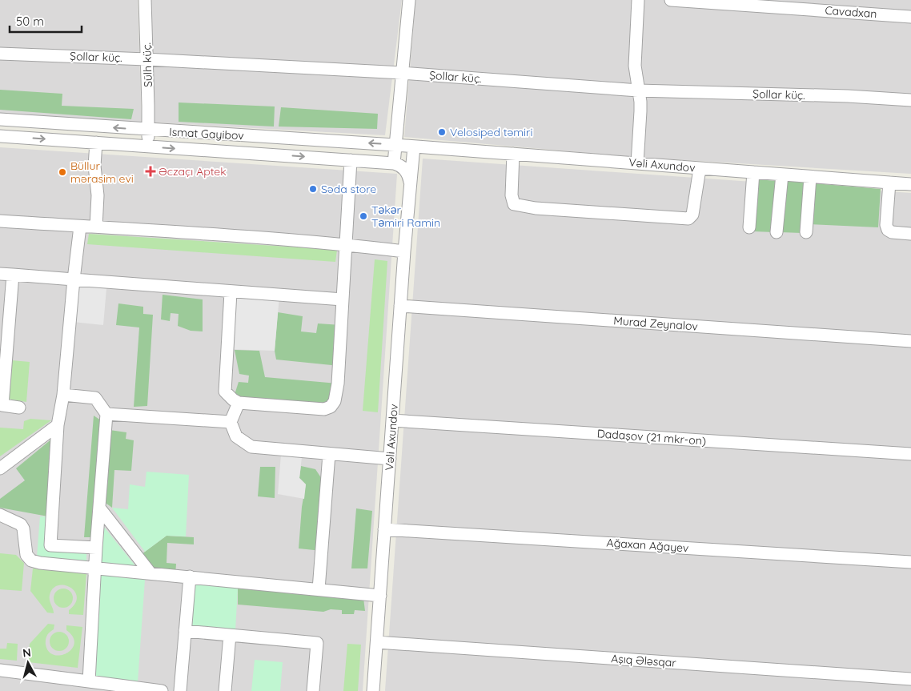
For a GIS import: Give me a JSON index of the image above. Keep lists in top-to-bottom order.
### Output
{
  "streets": {
    "street": [
      "Cavadxan",
      "Şollar küç.",
      "Sülh küç.",
      "Ismat Gayibov",
      "Vəli Axundov",
      "Murad Zeynalov",
      "Dadaşov (21 mkr-on)",
      "Ağaxan Ağayev",
      "Aşıq Ələsqar"
    ]
  },
  "crossings": [
    ["Şollar küç.", "Sülh küç."],
    ["Sülh küç.", "Ismat Gayibov"],
    ["Ismat Gayibov", "Vəli Axundov"],
    ["Vəli Axundov", "Murad Zeynalov"],
    ["Vəli Axundov", "Dadaşov (21 mkr-on)"],
    ["Vəli Axundov", "Ağaxan Ağayev"],
    ["Vəli Axundov", "Aşıq Ələsqar"]
  ],
  "places": {
    "other": [
      "Velosiped təmiri",
      "Büllur mərasim evi",
      "Səda store",
      "Tәkәr Tәmiri Ramin"
    ],
    "health": ["Əczaçı Aptek"]
  },
  "scale_bar": "50 m",
  "north": "top"
}
